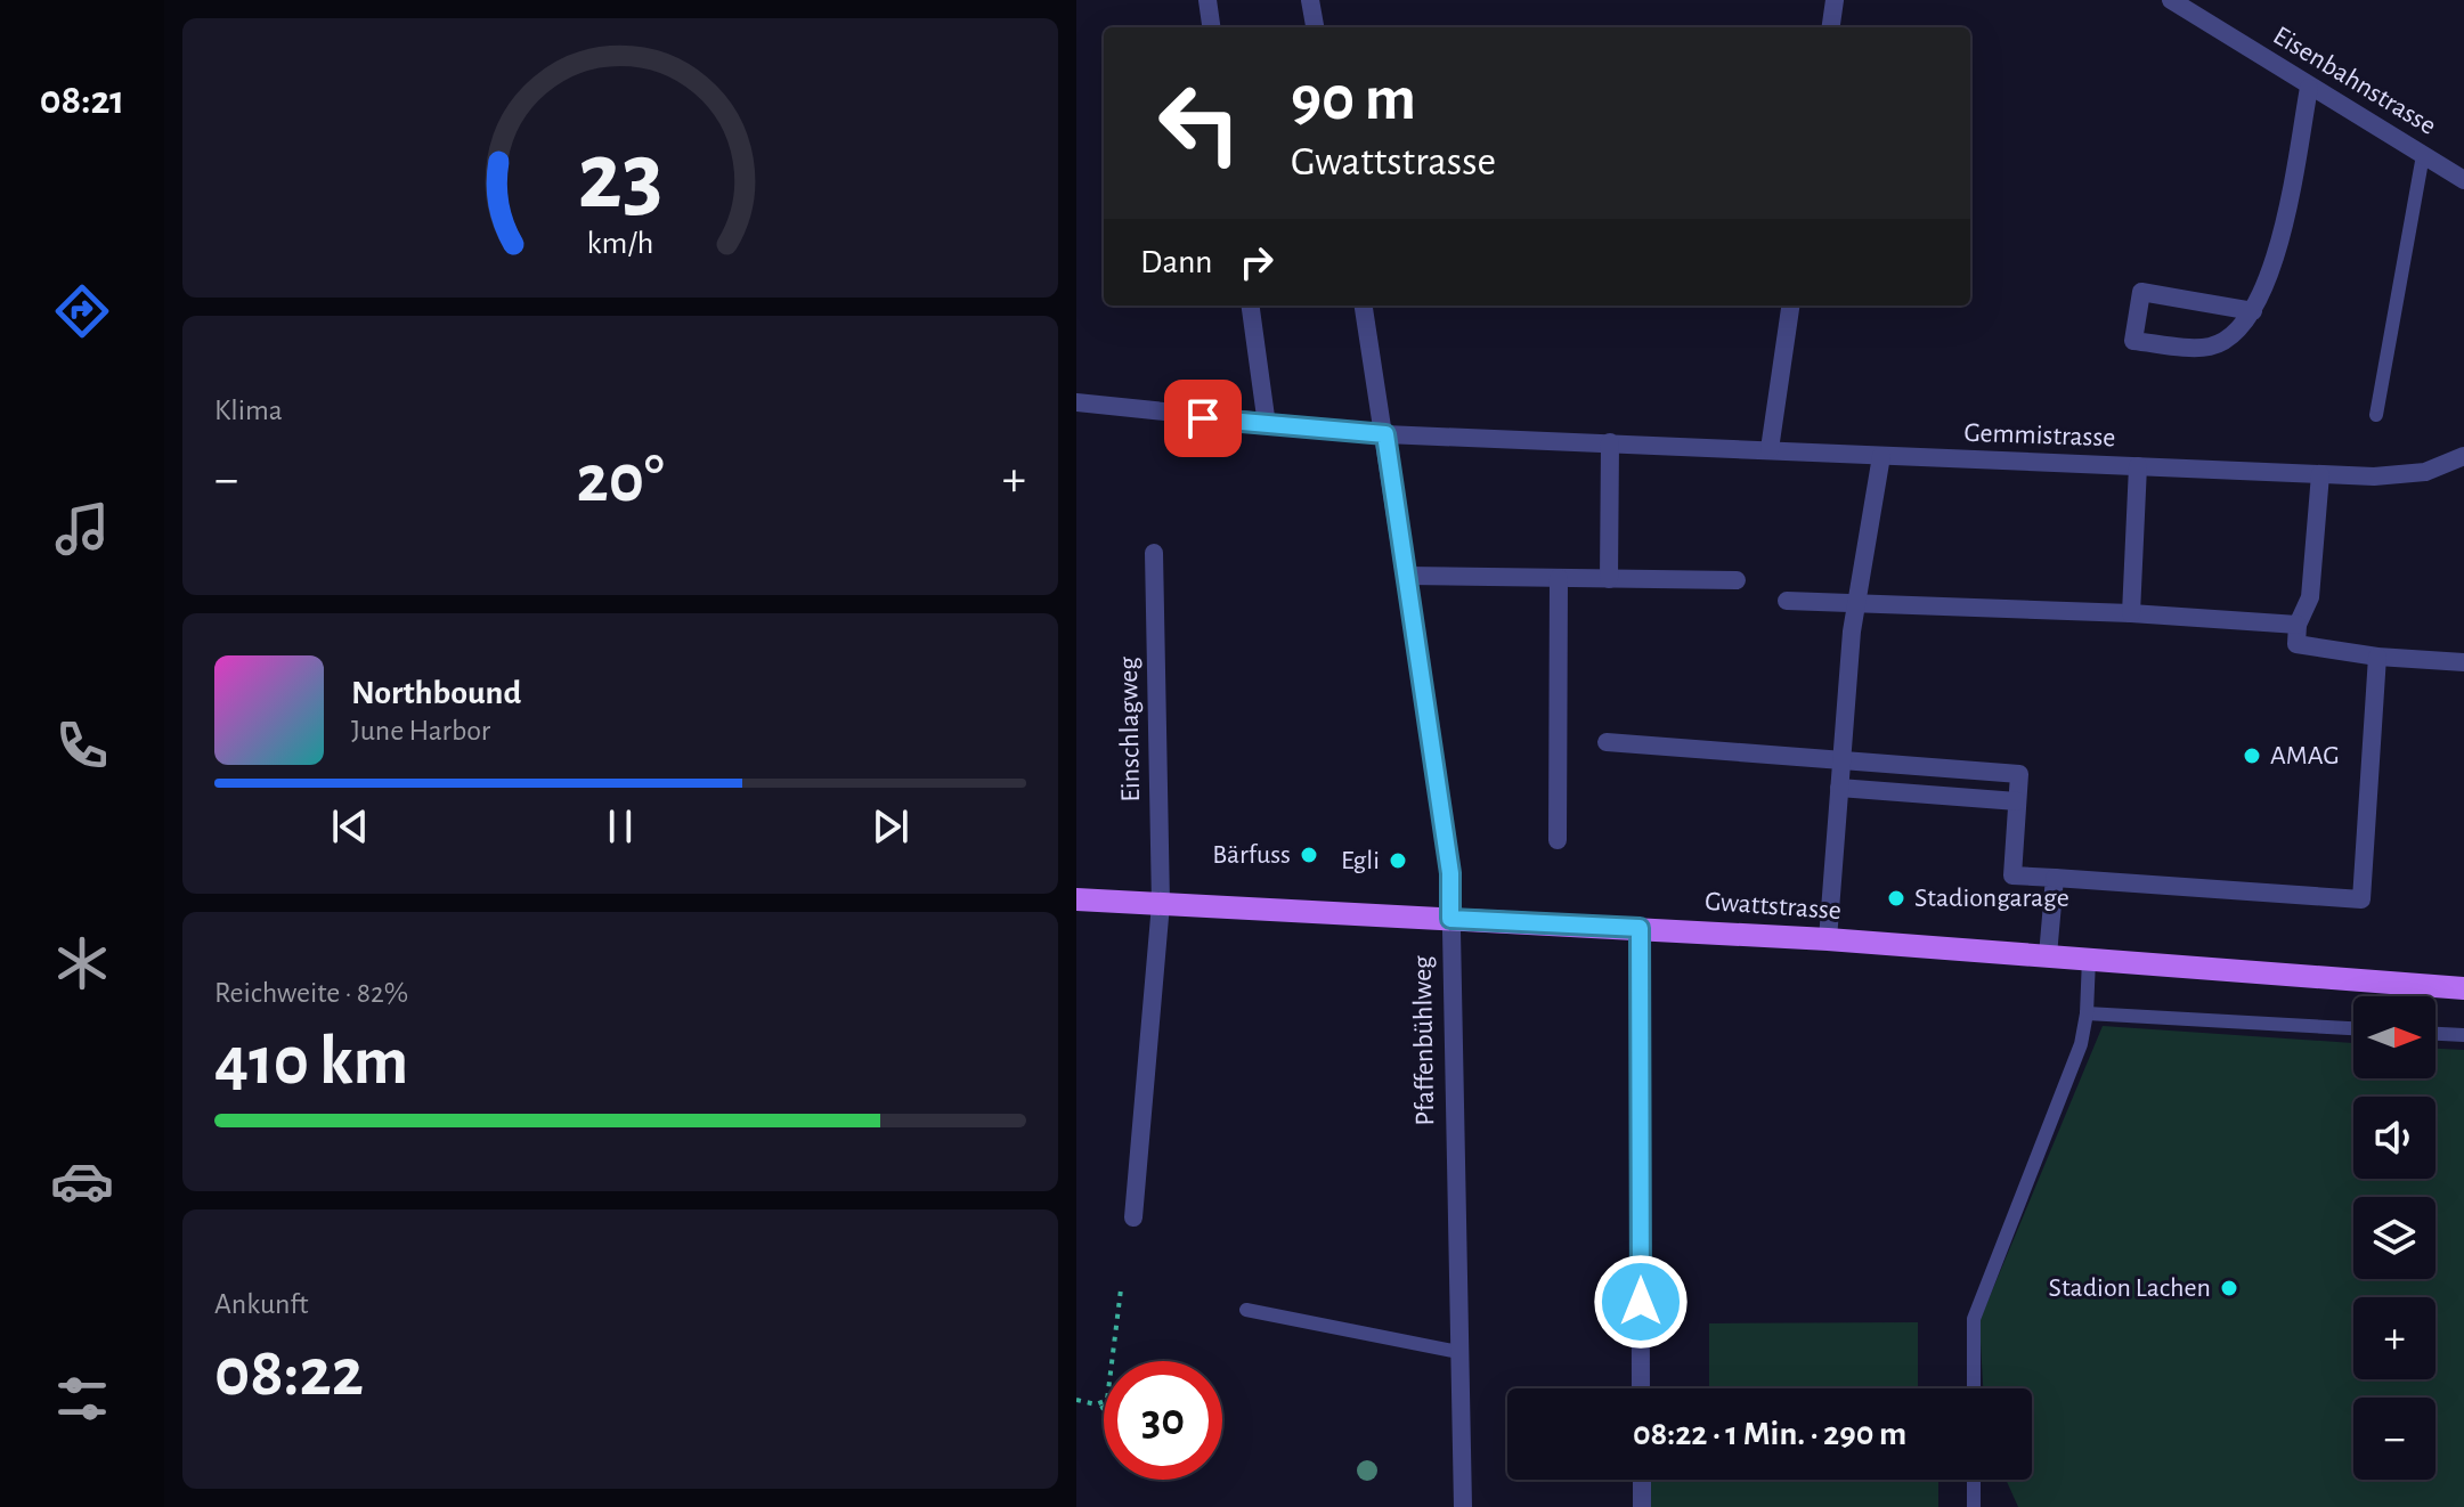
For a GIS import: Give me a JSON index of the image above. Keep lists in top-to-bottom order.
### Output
{
  "streets": {
    "main road": ["Gwattstrasse"],
    "street": [
      "Eisenbahnstrasse",
      "Gemmistrasse",
      "Einschlagweg",
      "Pfaffenbühlweg"
    ]
  },
  "crossings": [
    ["Gemmistrasse", "Pfaffenbühlweg"],
    ["Einschlagweg", "Gwattstrasse"],
    ["Gwattstrasse", "Pfaffenbühlweg"]
  ],
  "places": [
    "AMAG",
    "Bärfuss",
    "Egli",
    "Stadiongarage",
    "Stadion Lachen"
  ],
  "north": "right",
  "page": {
    "tabs": "08:21",
    "turn": ["90 m", "Gwattstrasse"],
    "then": "Dann",
    "tile": [
      "Klima",
      ["Reichweite · 82%", "410 km"],
      ["Ankunft", "08:22"]
    ],
    "heat": ["−", "20°", "+"],
    "song": ["Northbound", "June Harbor"],
    "map_buttons": ["+", "−"],
    "limit": "30",
    "trip": "08:22 · 1 Min. · 290 m",
    "gauge": ["23", "km/h"]
  }
}
